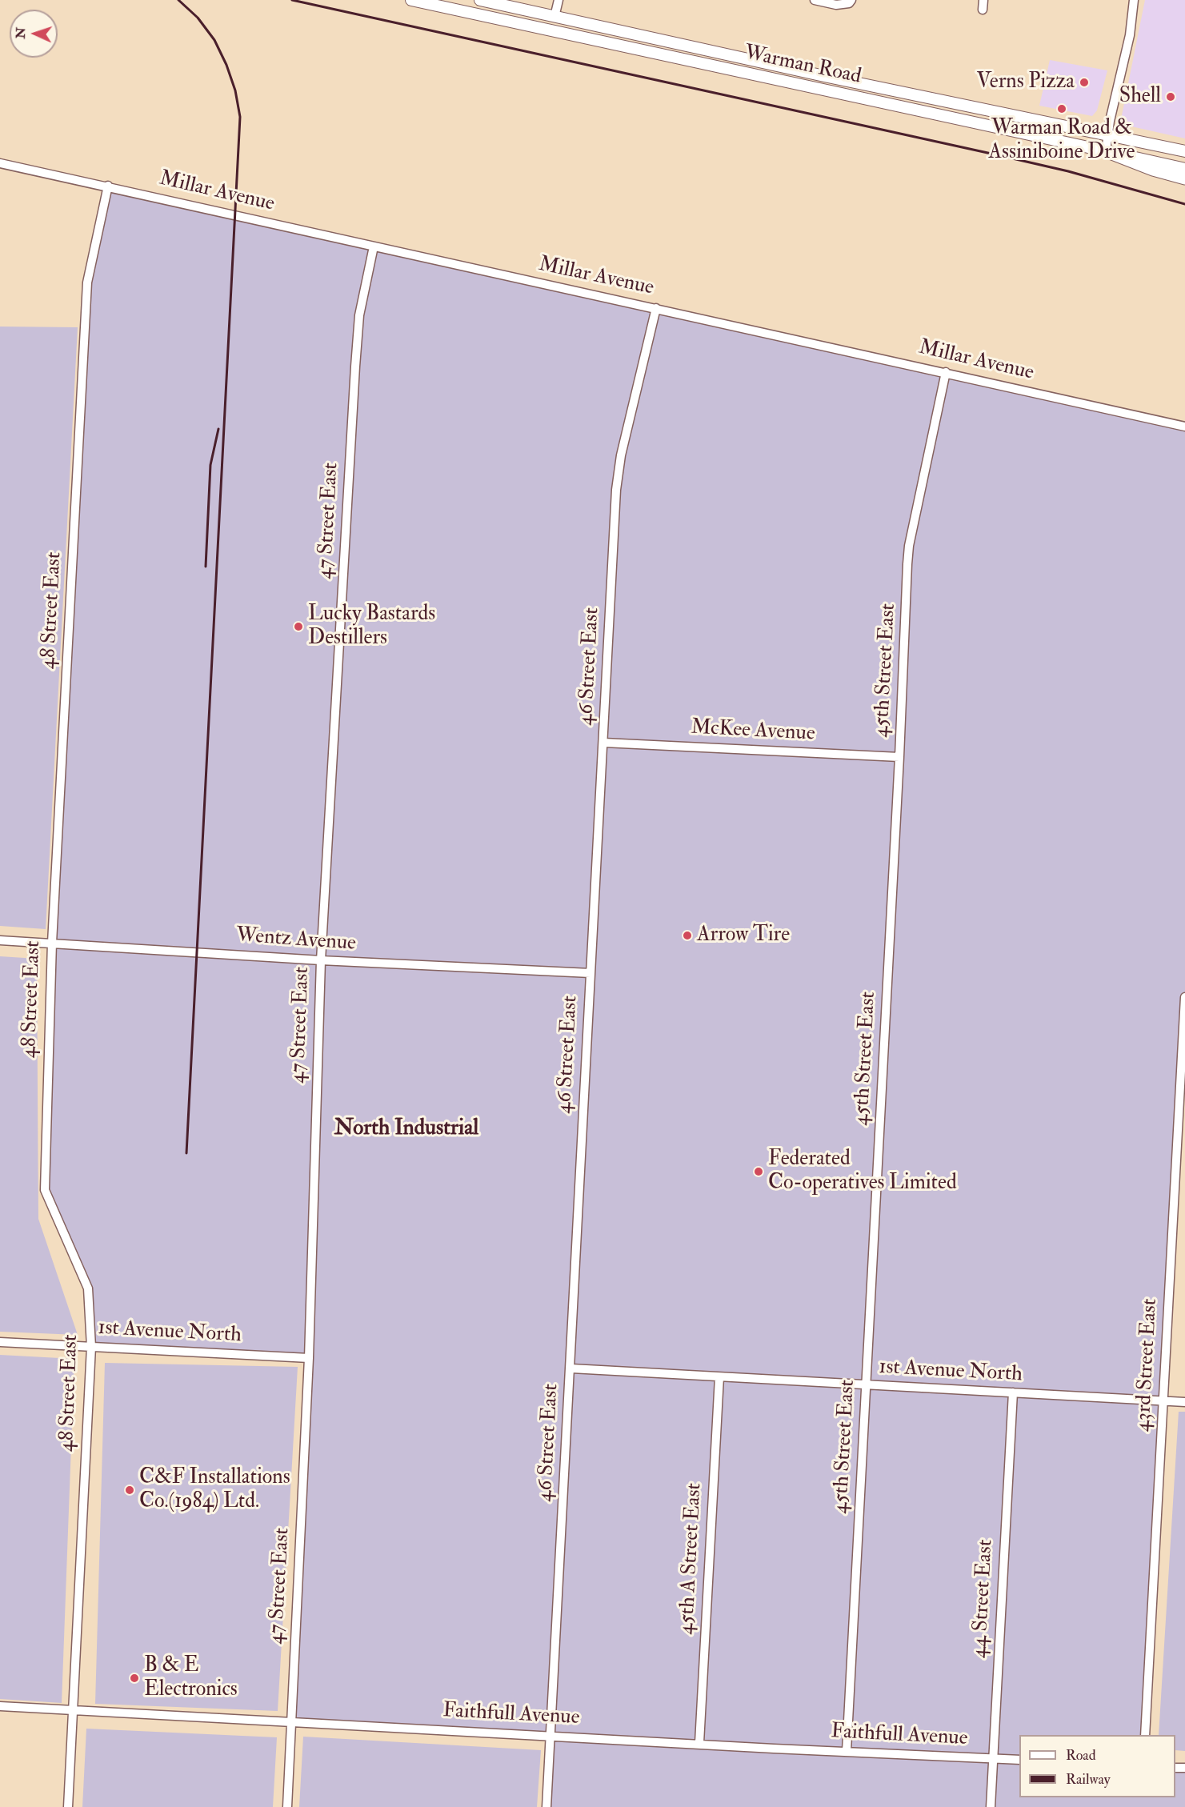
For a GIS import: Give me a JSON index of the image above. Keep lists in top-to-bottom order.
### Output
{
  "streets": {
    "main road": ["Warman Road"],
    "street": [
      "Millar Avenue",
      "47 Street East",
      "48 Street East",
      "46 Street East",
      "45th Street East",
      "McKee Avenue",
      "Wentz Avenue",
      "1st Avenue North",
      "43rd Street East",
      "45th A Street East",
      "44 Street East",
      "Faithfull Avenue"
    ]
  },
  "crossings": [
    ["Millar Avenue", "47 Street East"],
    ["Millar Avenue", "48 Street East"],
    ["Millar Avenue", "46 Street East"],
    ["Millar Avenue", "45th Street East"],
    ["47 Street East", "Wentz Avenue"],
    ["47 Street East", "1st Avenue North"],
    ["47 Street East", "Faithfull Avenue"],
    ["48 Street East", "Wentz Avenue"],
    ["48 Street East", "1st Avenue North"],
    ["48 Street East", "Faithfull Avenue"],
    ["46 Street East", "McKee Avenue"],
    ["46 Street East", "Wentz Avenue"],
    ["46 Street East", "1st Avenue North"],
    ["46 Street East", "Faithfull Avenue"],
    ["45th Street East", "McKee Avenue"],
    ["45th Street East", "1st Avenue North"],
    ["45th Street East", "Faithfull Avenue"],
    ["1st Avenue North", "43rd Street East"],
    ["1st Avenue North", "45th A Street East"],
    ["1st Avenue North", "44 Street East"],
    ["45th A Street East", "Faithfull Avenue"],
    ["44 Street East", "Faithfull Avenue"]
  ],
  "districts": ["North Industrial"],
  "places": [
    "Verns Pizza",
    "Shell",
    "Warman Road & Assiniboine Drive",
    "Lucky Bastards Destillers",
    "Arrow Tire",
    "Federated Co-operatives Limited",
    "C&F Installations Co.(1984) Ltd.",
    "B & E Electronics"
  ],
  "legend": ["Road", "Railway"],
  "north": "left"
}
